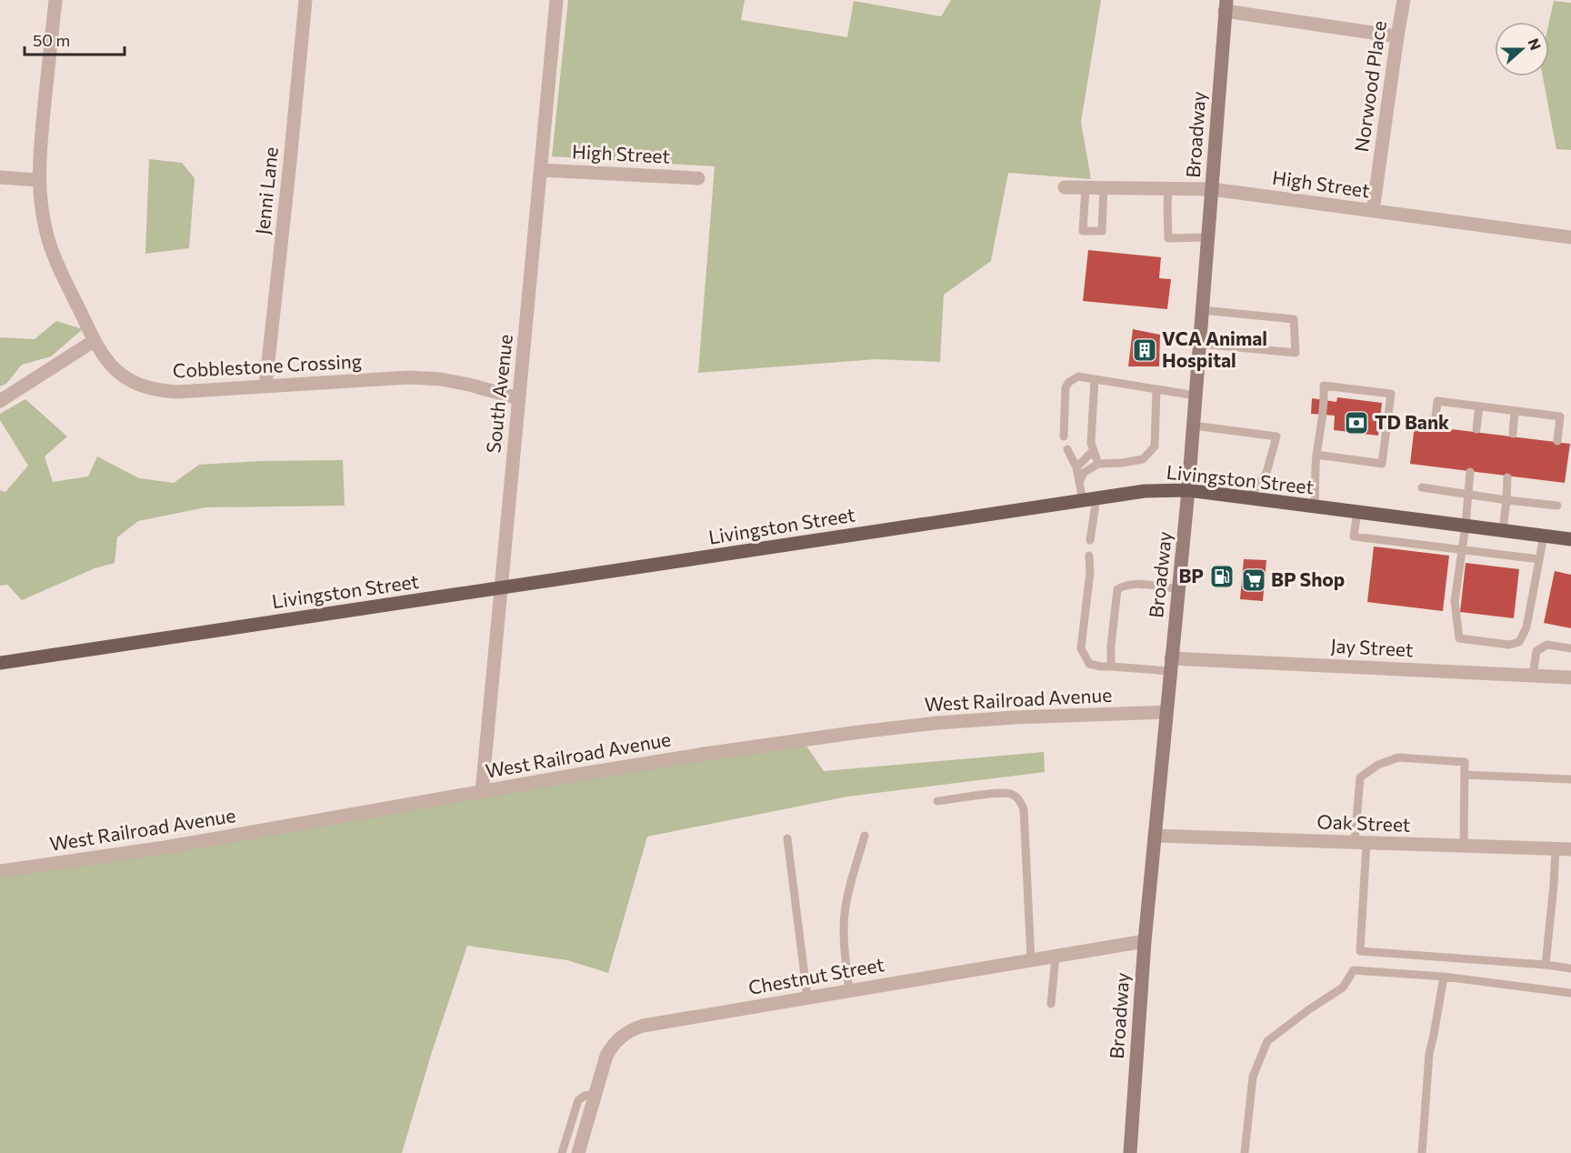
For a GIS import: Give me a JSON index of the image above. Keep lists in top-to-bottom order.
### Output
{
  "streets": {
    "main road": ["Livingston Street"],
    "street": [
      "Norwood Place",
      "Broadway",
      "High Street",
      "Jenni Lane",
      "Cobblestone Crossing",
      "South Avenue",
      "Jay Street",
      "West Railroad Avenue",
      "Oak Street",
      "Chestnut Street"
    ]
  },
  "crossings": [
    ["Norwood Place", "High Street"],
    ["Broadway", "High Street"],
    ["Broadway", "Livingston Street"],
    ["Broadway", "Jay Street"],
    ["Broadway", "West Railroad Avenue"],
    ["Broadway", "Oak Street"],
    ["Broadway", "Chestnut Street"],
    ["High Street", "South Avenue"],
    ["Jenni Lane", "Cobblestone Crossing"],
    ["Cobblestone Crossing", "South Avenue"],
    ["South Avenue", "Livingston Street"],
    ["South Avenue", "West Railroad Avenue"]
  ],
  "places": {
    "building": ["VCA Animal Hospital"],
    "bank": ["TD Bank"],
    "fuel station": ["BP"],
    "supermarket": ["BP Shop"]
  },
  "scale_bar": "50 m",
  "north": "right"
}
